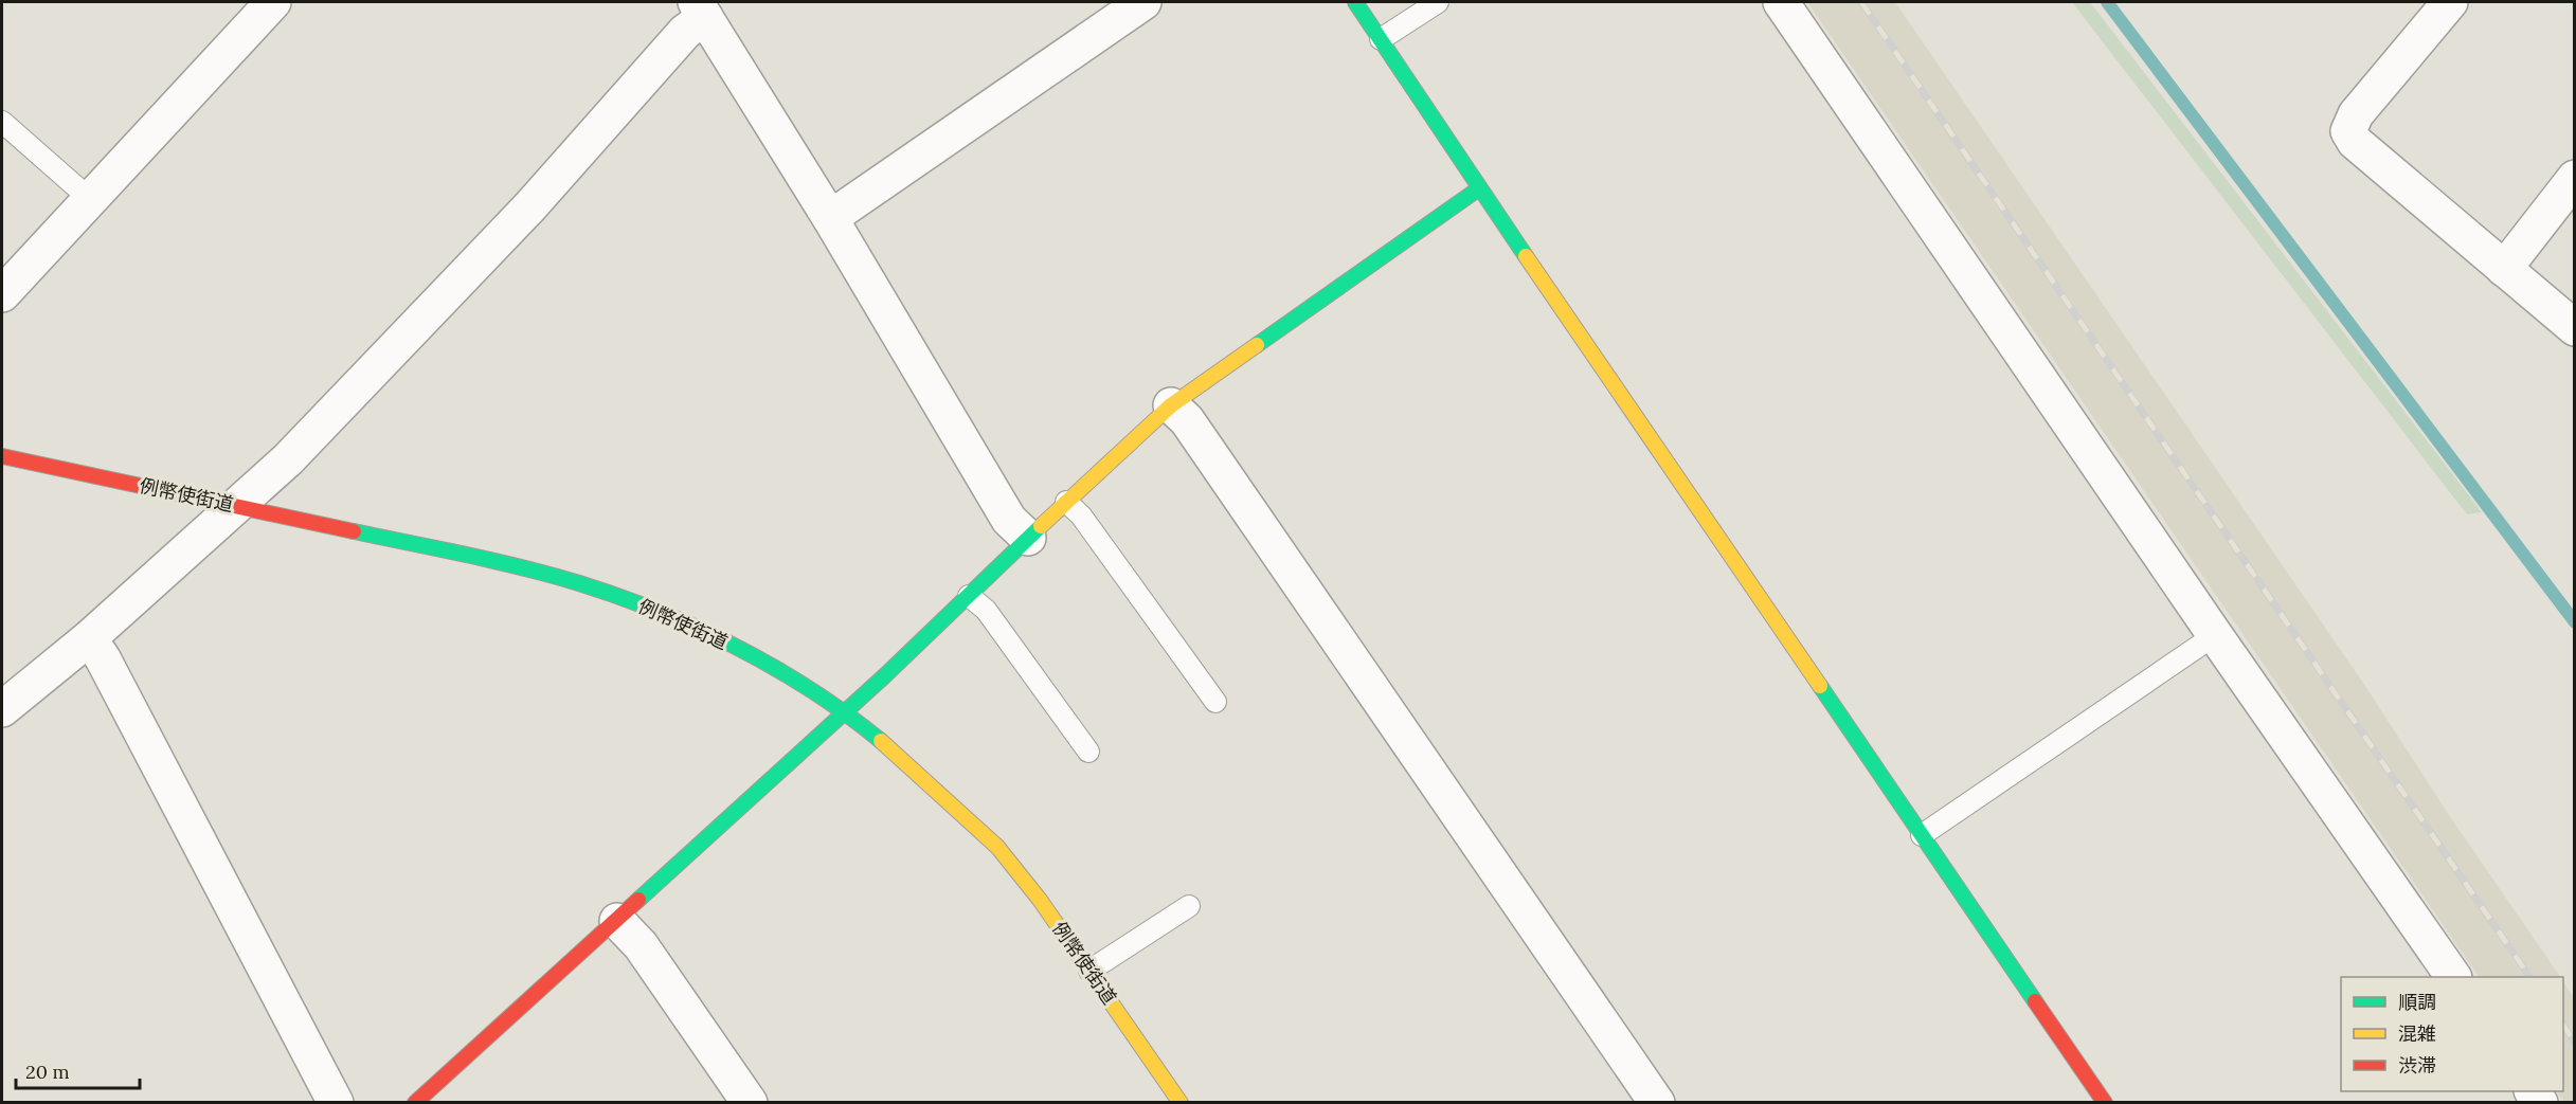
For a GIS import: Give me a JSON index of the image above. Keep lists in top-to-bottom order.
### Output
{
  "streets": {
    "street": ["例幣使街道"]
  },
  "legend": ["順調", "混雑", "渋滞"],
  "scale_bar": "20 m"
}
